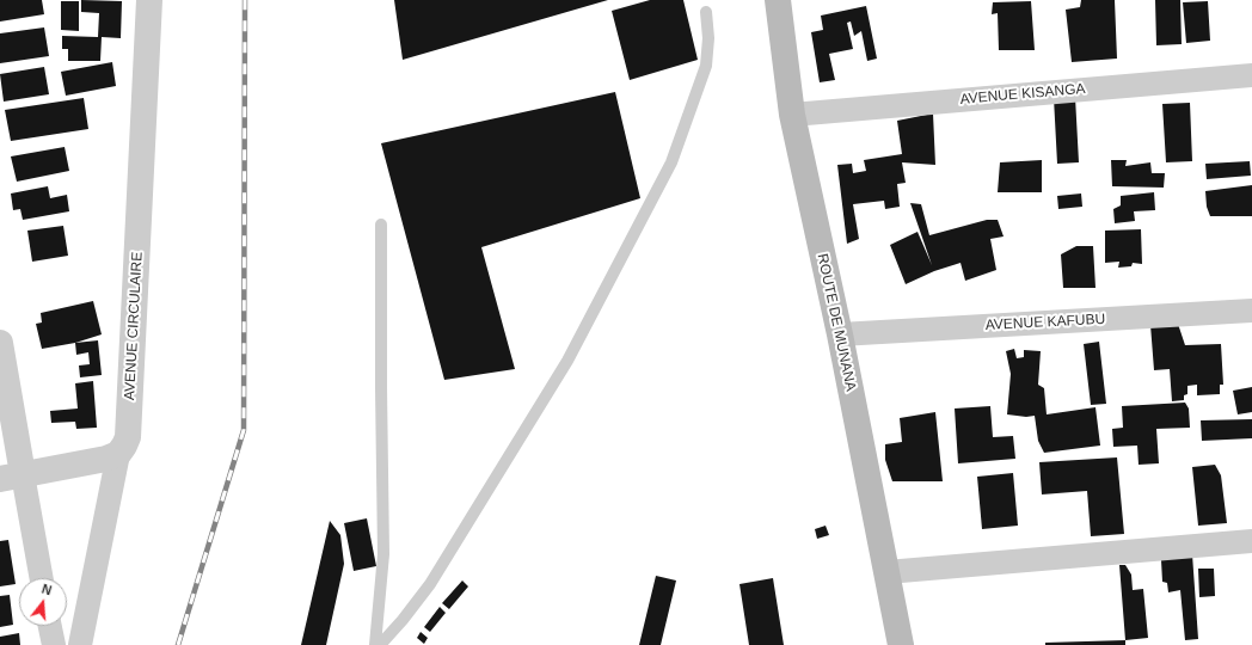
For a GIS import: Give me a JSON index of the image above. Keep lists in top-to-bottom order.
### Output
{
  "streets": {
    "main road": ["ROUTE DE MUNANA"],
    "street": ["AVENUE KISANGA", "AVENUE KAFUBU", "AVENUE CIRCULAIRE"]
  },
  "crossings": [
    ["AVENUE KISANGA", "ROUTE DE MUNANA"],
    ["ROUTE DE MUNANA", "AVENUE KAFUBU"]
  ],
  "north": "top"
}
